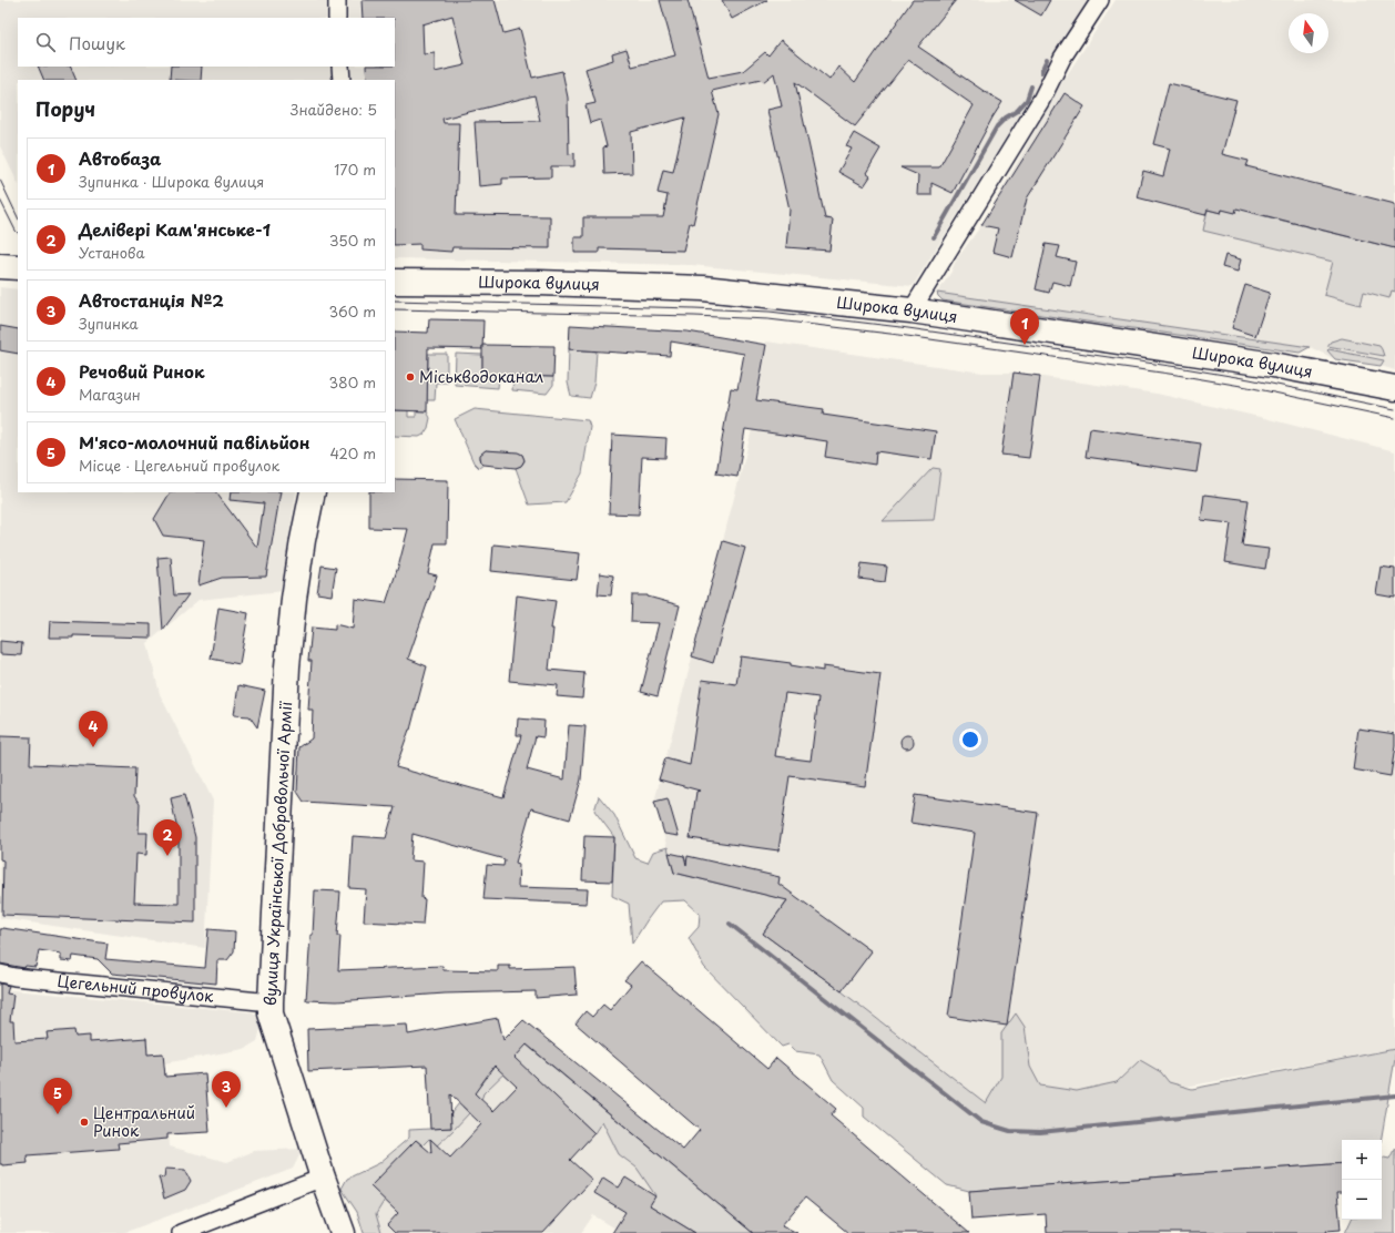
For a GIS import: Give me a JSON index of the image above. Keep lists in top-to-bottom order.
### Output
{
  "streets": {
    "street": ["Широка вулиця", "вулиця Української Добровольчої Армії", "Цегельний провулок"]
  },
  "crossings": [
    ["вулиця Української Добровольчої Армії", "Цегельний провулок"]
  ],
  "places": ["Міськводоканал", "Центральний Ринок"],
  "north": "top",
  "page": {
    "search": "Пошук",
    "heading": ["Поруч", "Знайдено: 5"],
    "list": [
      {
        "mark": "1",
        "name": "Автобаза",
        "note": "Зупинка · Широка вулиця",
        "value": "170 m"
      },
      {
        "mark": "2",
        "name": "Делівері Кам'янське-1",
        "note": "Установа",
        "value": "350 m"
      },
      {
        "mark": "3",
        "name": "Автостанція №2",
        "note": "Зупинка",
        "value": "360 m"
      },
      {
        "mark": "4",
        "name": "Речовий Ринок",
        "note": "Магазин",
        "value": "380 m"
      },
      {
        "mark": "5",
        "name": "М'ясо-молочний павільйон",
        "note": "Місце · Цегельний провулок",
        "value": "420 m"
      }
    ],
    "pins": [
      "1",
      "4",
      "2",
      "3",
      "5"
    ],
    "map_buttons": ["+", "−"]
  }
}
